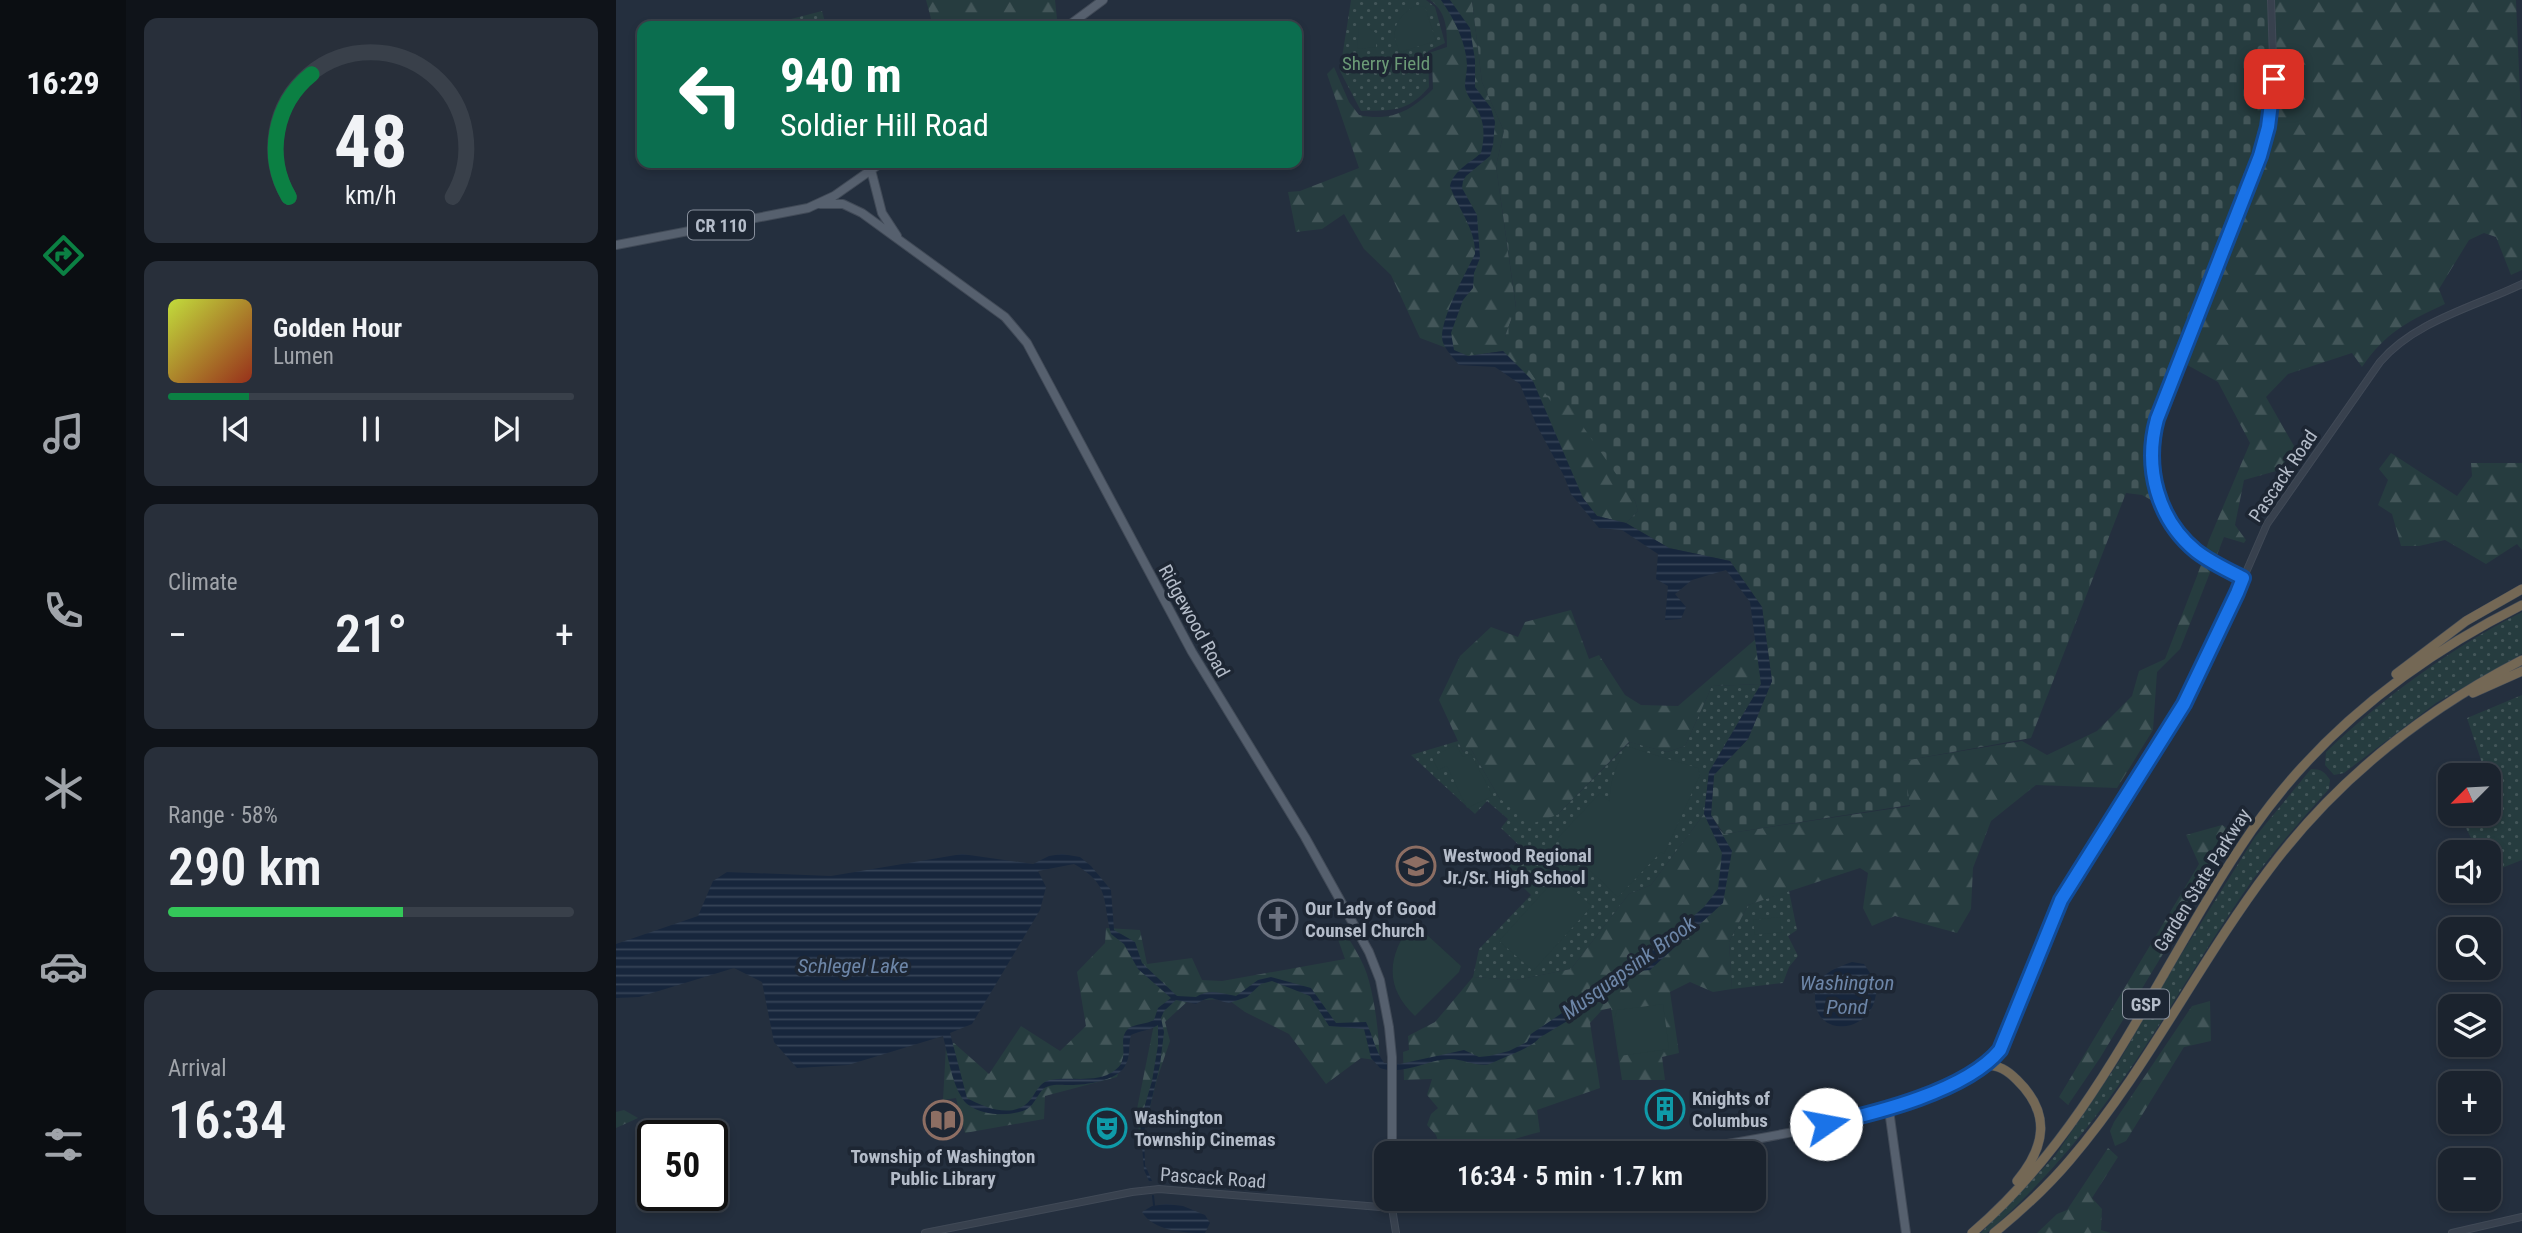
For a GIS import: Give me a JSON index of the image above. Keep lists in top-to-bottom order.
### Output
{
  "streets": {
    "highway": ["Garden State Parkway", "GSP"],
    "main road": ["CR 110", "Pascack Road", "Ridgewood Road"]
  },
  "crossings": [
    ["CR 110", "Ridgewood Road"]
  ],
  "water": ["Schlegel Lake", "Musquapsink Brook", "Washington Pond"],
  "parks": ["Sherry Field"],
  "places": {
    "school or university": ["Westwood Regional Jr./Sr. High School"],
    "church": ["Our Lady of Good Counsel Church"],
    "building": ["Knights of Columbus"],
    "library": ["Township of Washington Public Library"],
    "theatre": ["Washington Township Cinemas"]
  },
  "north": "bottom left",
  "page": {
    "tabs": "16:29",
    "turn": ["940 m", "Soldier Hill Road"],
    "song": ["Golden Hour", "Lumen"],
    "tile": [
      "Climate",
      ["Range · 58%", "290 km"],
      ["Arrival", "16:34"]
    ],
    "heat": ["−", "21°", "+"],
    "map_buttons": ["+", "−"],
    "limit": "50",
    "trip": "16:34 · 5 min · 1.7 km",
    "gauge": ["48", "km/h"]
  }
}
